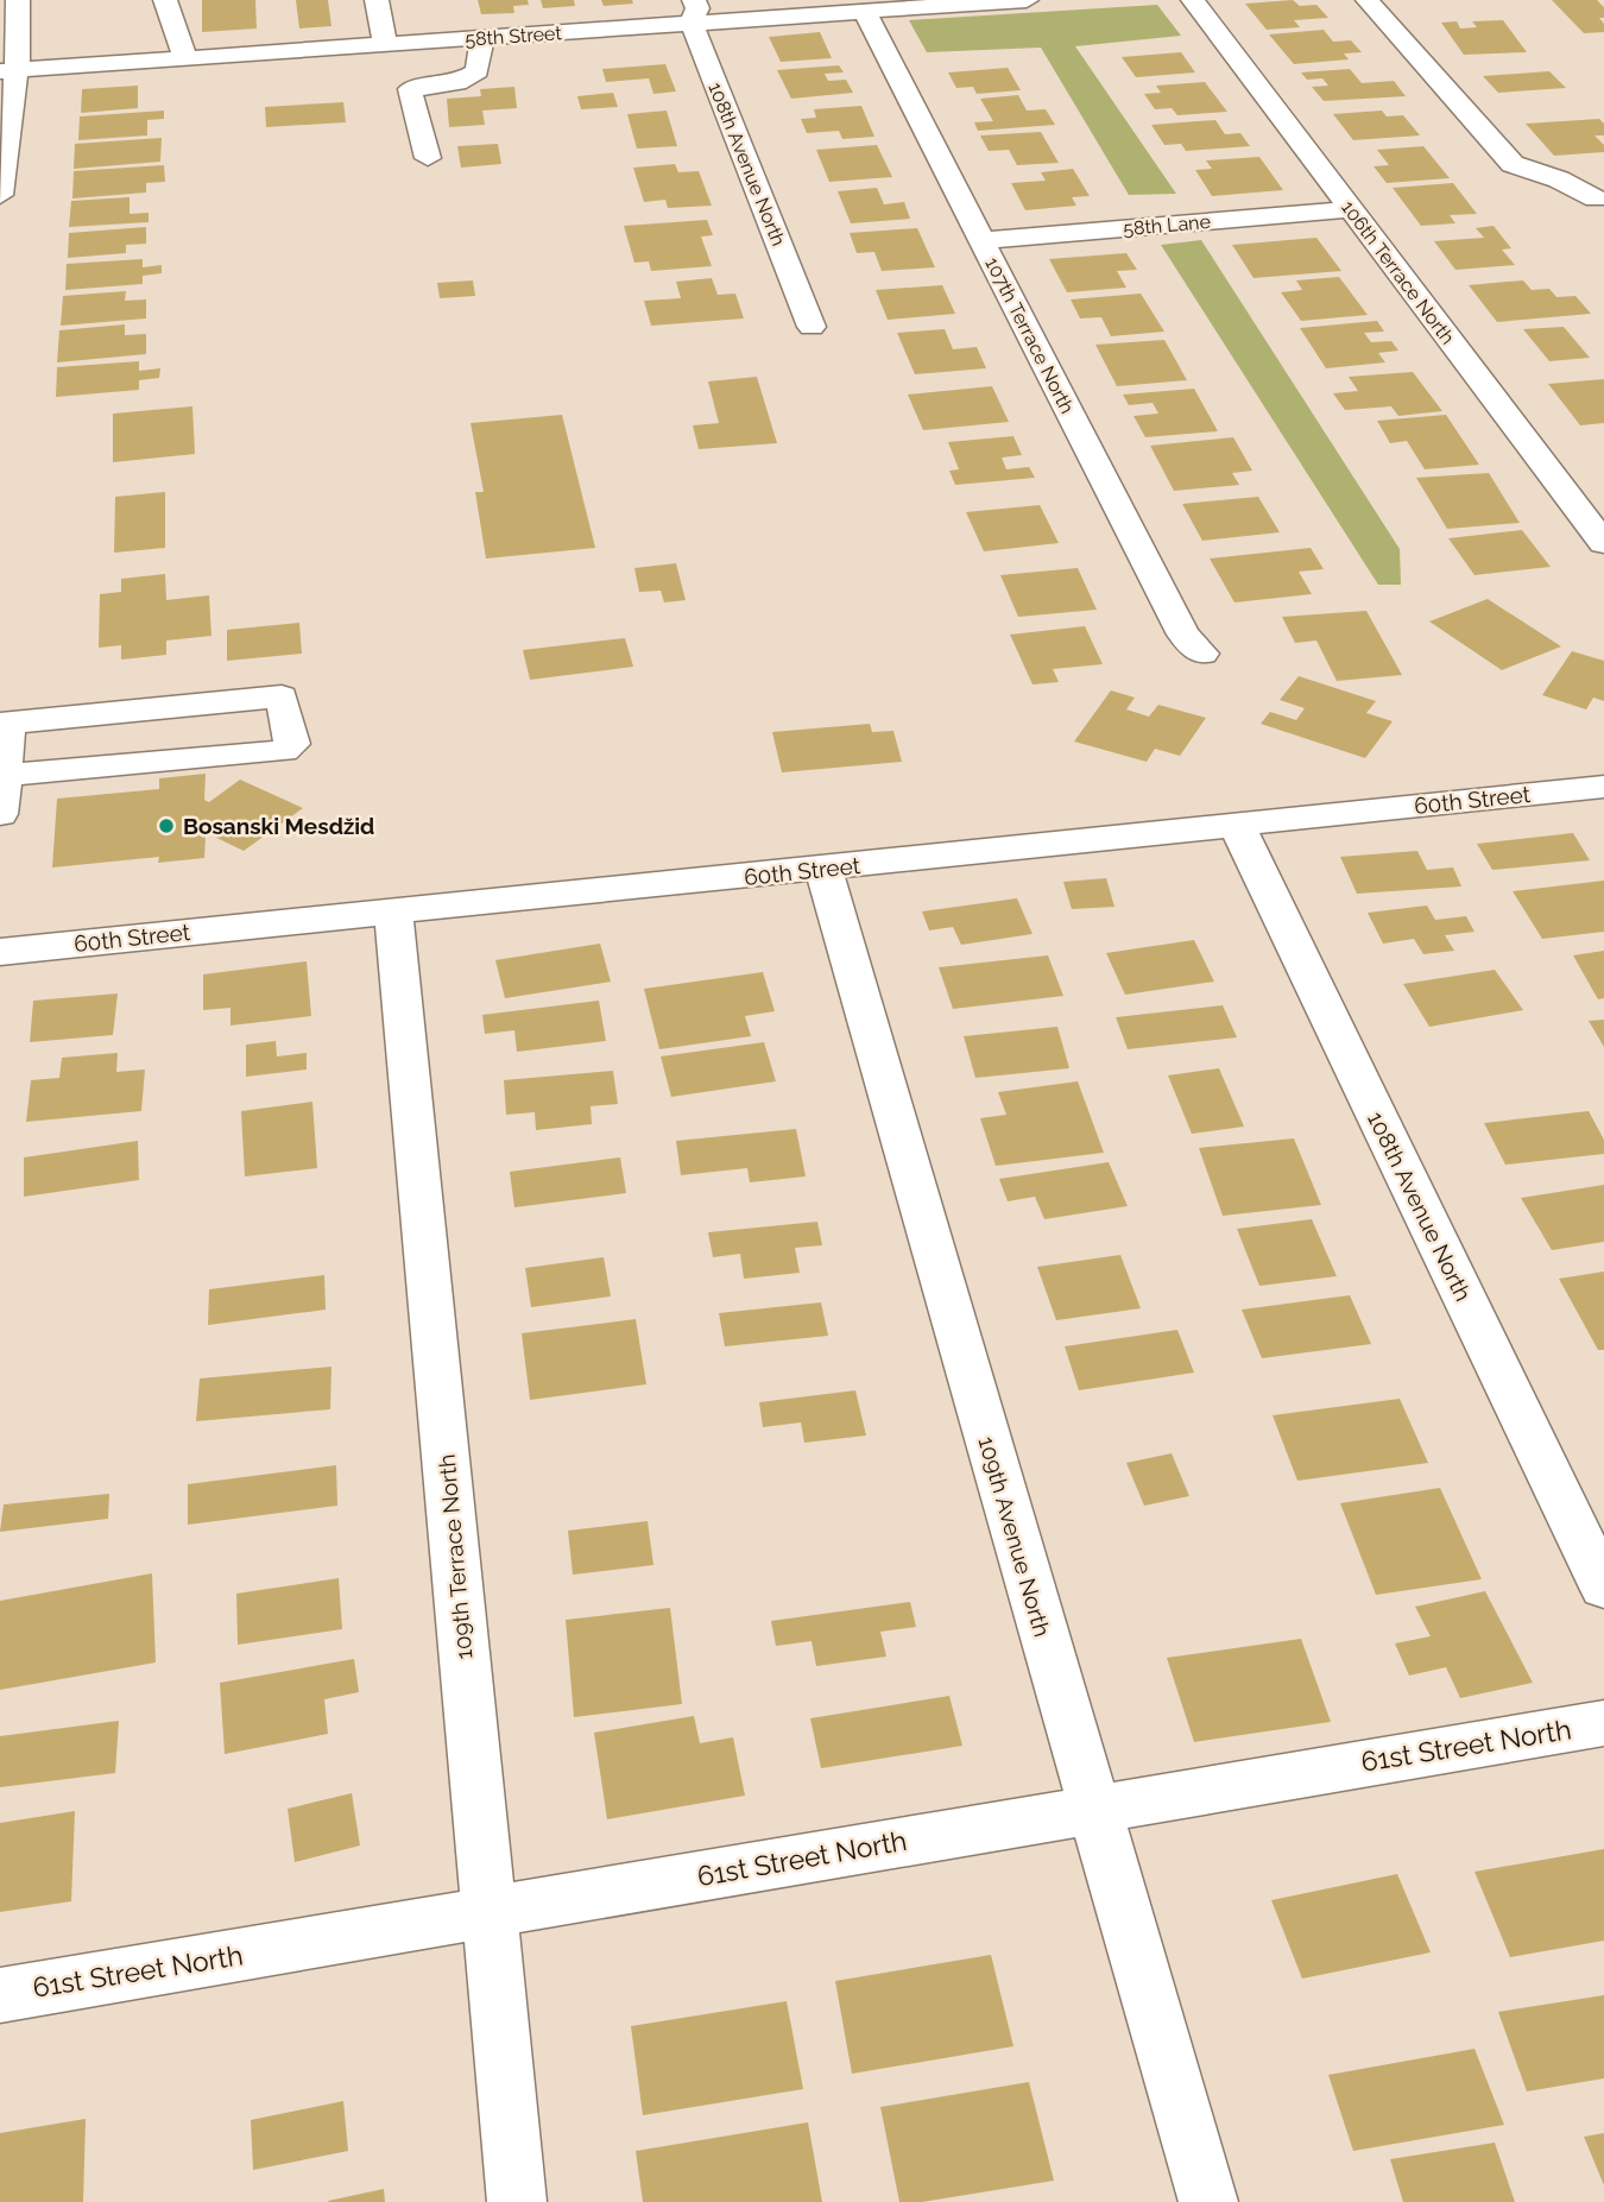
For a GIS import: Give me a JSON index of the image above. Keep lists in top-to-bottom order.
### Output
{
  "streets": {
    "street": [
      "58th Street",
      "108th Avenue North",
      "58th Lane",
      "106th Terrace North",
      "107th Terrace North",
      "60th Street",
      "109th Avenue North",
      "109th Terrace North",
      "61st Street North"
    ]
  },
  "crossings": [
    ["58th Street", "108th Avenue North"],
    ["58th Street", "107th Terrace North"],
    ["108th Avenue North", "60th Street"],
    ["58th Lane", "106th Terrace North"],
    ["58th Lane", "107th Terrace North"],
    ["60th Street", "109th Avenue North"],
    ["60th Street", "109th Terrace North"],
    ["109th Avenue North", "61st Street North"],
    ["109th Terrace North", "61st Street North"]
  ],
  "places": ["Bosanski Mesdžid"]
}
